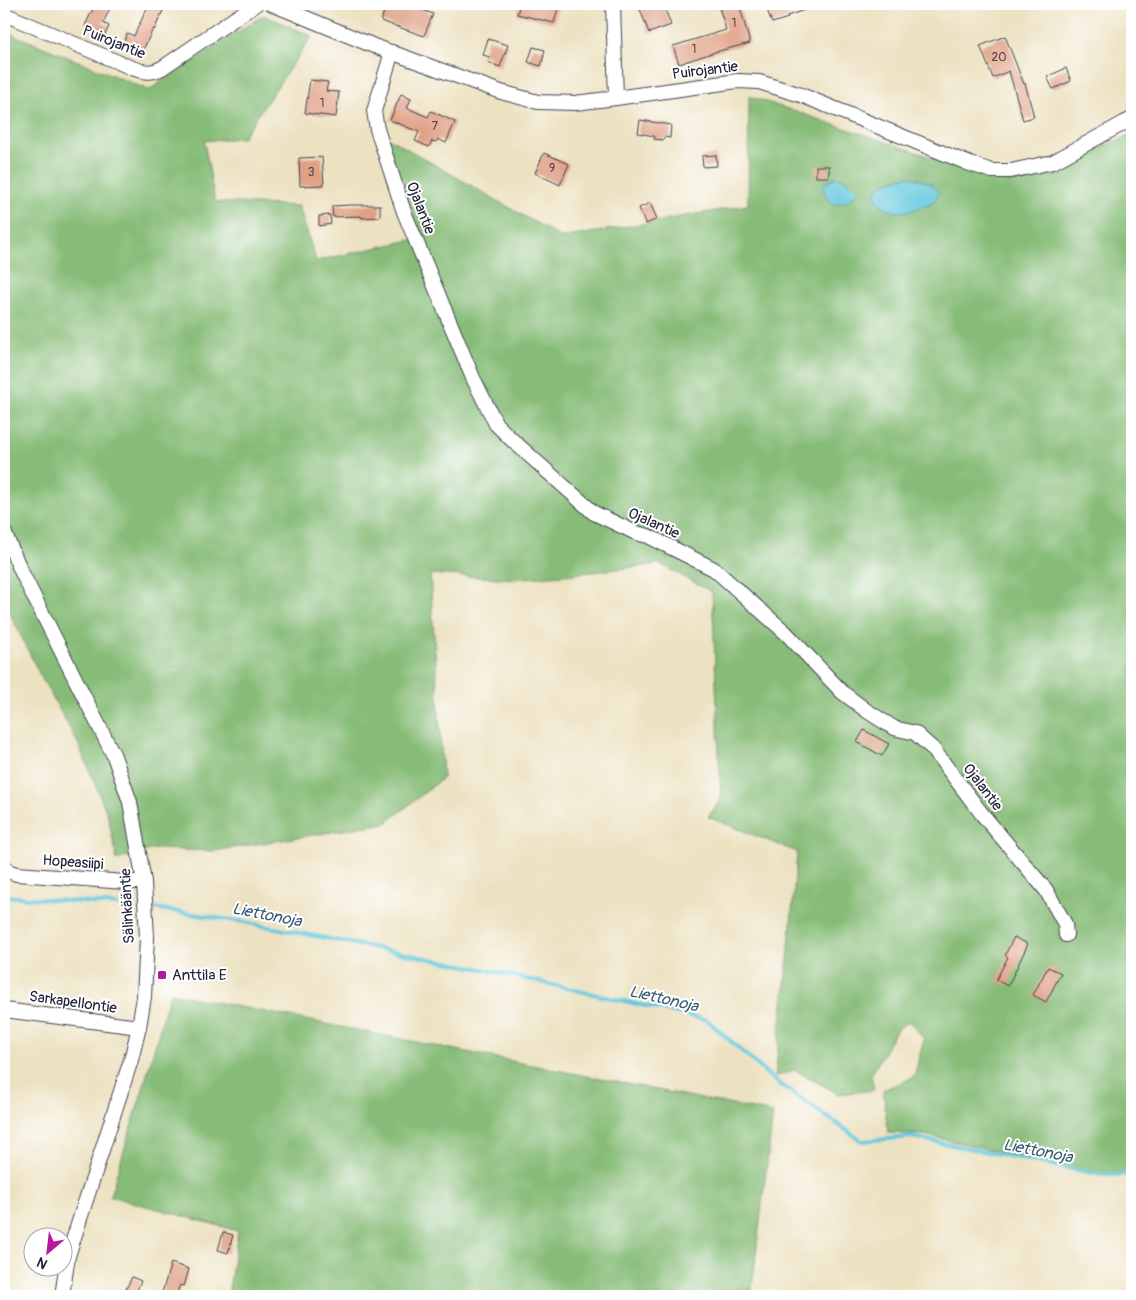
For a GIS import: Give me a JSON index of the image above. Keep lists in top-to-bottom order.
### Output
{
  "streets": {
    "street": [
      "Puirojantie",
      "Ojalantie",
      "Hopeasiipi",
      "Sälinkääntie",
      "Sarkapellontie"
    ]
  },
  "crossings": [
    ["Puirojantie", "Ojalantie"],
    ["Hopeasiipi", "Sälinkääntie"],
    ["Sälinkääntie", "Sarkapellontie"]
  ],
  "water": ["Liettonoja"],
  "places": {
    "transit": ["Anttila E"]
  },
  "house_numbers": [
    "1",
    "1",
    "20",
    "1",
    "7",
    "9",
    "3"
  ],
  "north": "bottom left"
}
